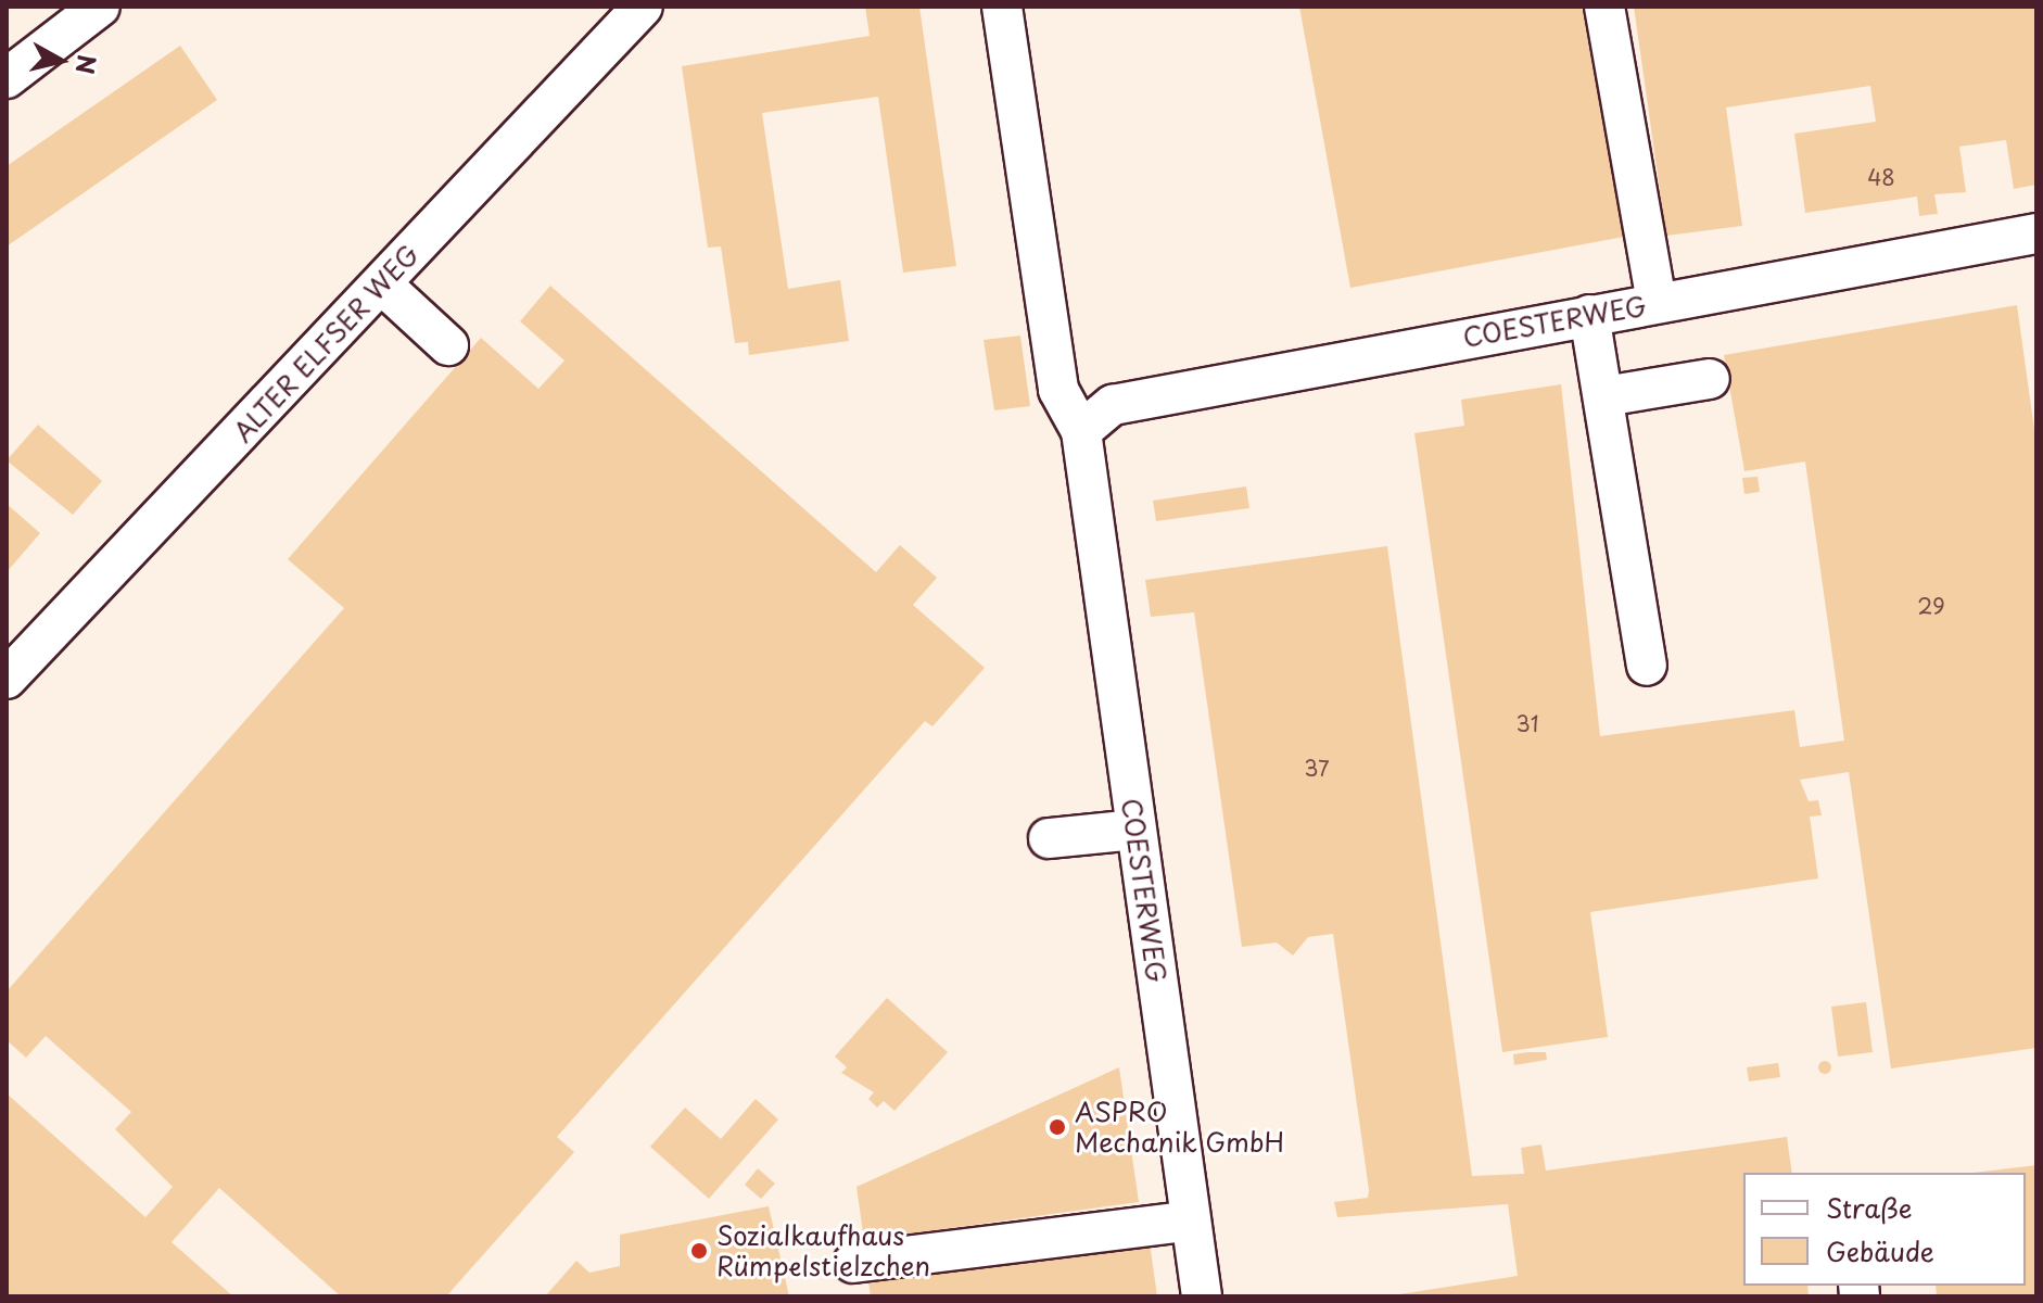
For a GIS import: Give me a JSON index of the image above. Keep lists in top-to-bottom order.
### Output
{
  "streets": {
    "street": ["COESTERWEG", "ALTER ELFSER WEG"]
  },
  "places": ["ASPRO Mechanik GmbH", "Sozialkaufhaus Rümpelstielzchen"],
  "house_numbers": [
    "48",
    "29",
    "31",
    "37"
  ],
  "legend": ["Straße", "Gebäude"],
  "north": "right"
}
